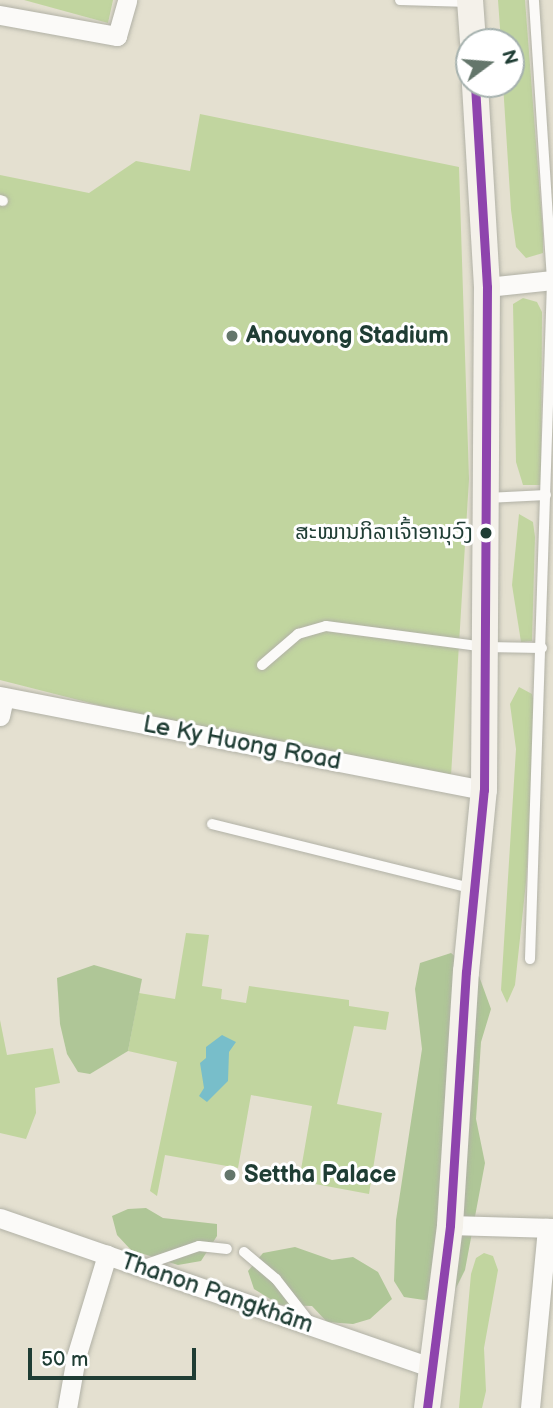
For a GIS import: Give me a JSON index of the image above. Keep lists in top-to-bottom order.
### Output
{
  "streets": {
    "street": ["Le Ky Huong Road", "Thanon Pangkhām"]
  },
  "places": ["Anouvong Stadium", "ສະໝານກິລາເຈົ້າອານຸວົງ", "Settha Palace"],
  "scale_bar": "50 m",
  "north": "right"
}
